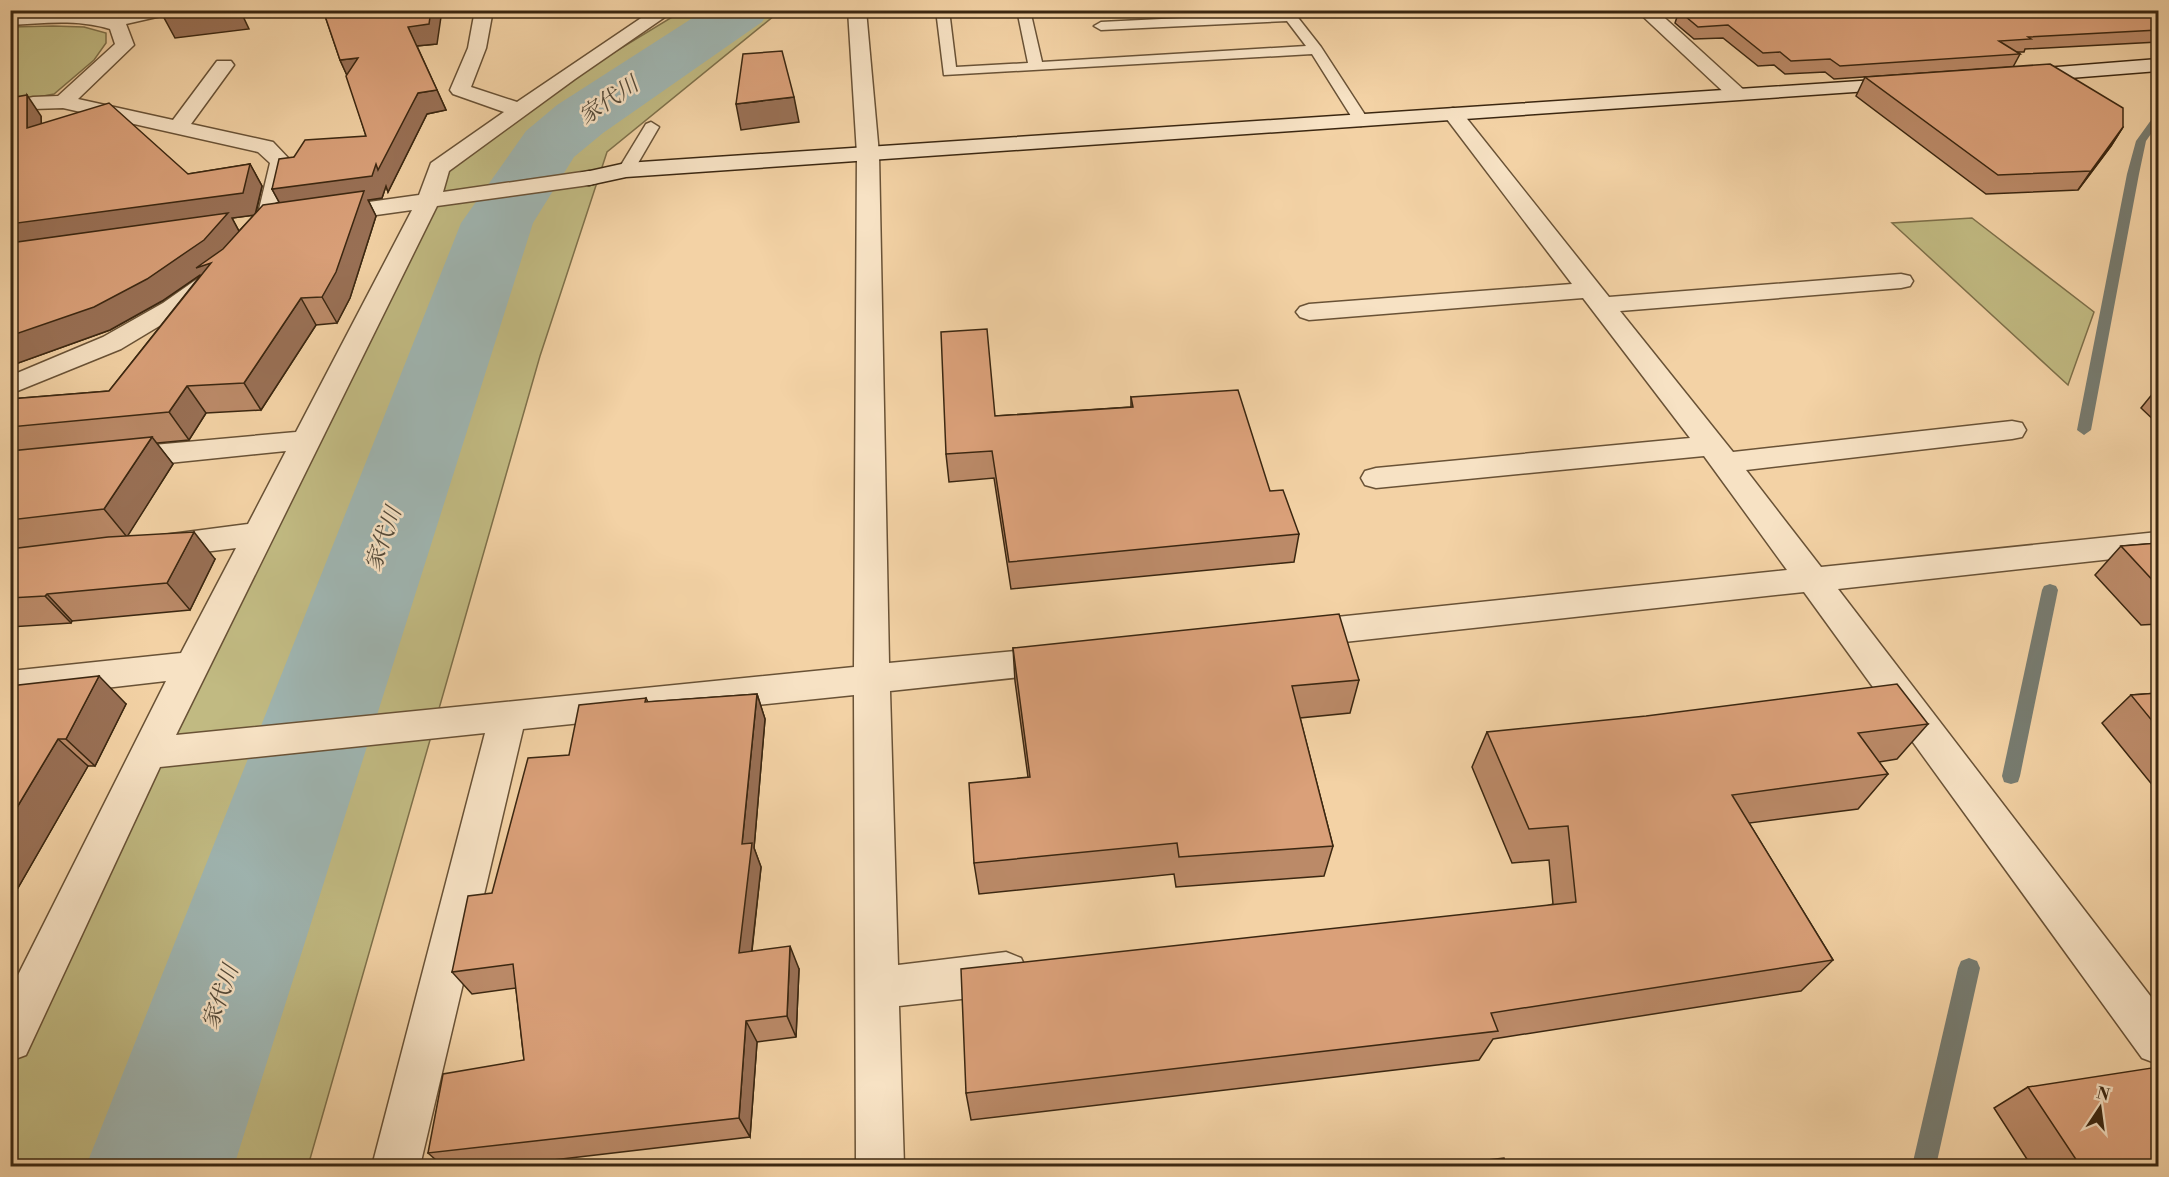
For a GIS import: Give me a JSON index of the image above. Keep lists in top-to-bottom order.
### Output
{
  "water": ["家代川"],
  "north": "top"
}
